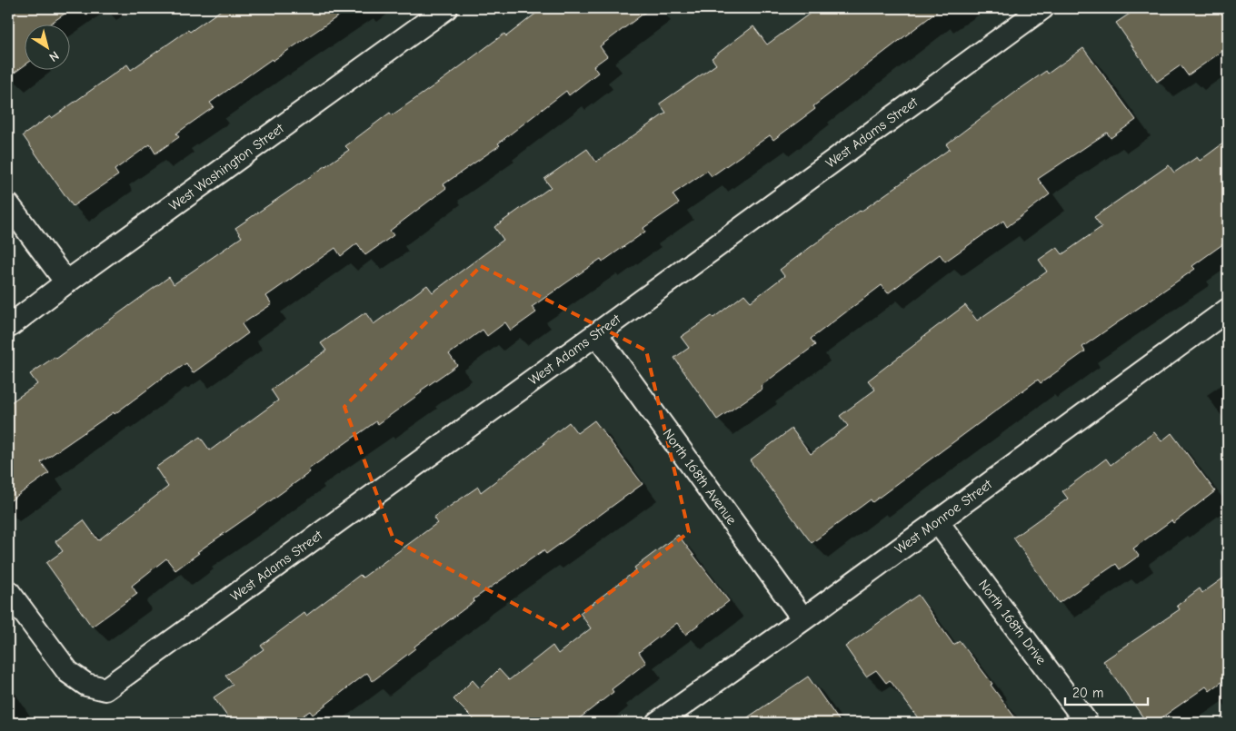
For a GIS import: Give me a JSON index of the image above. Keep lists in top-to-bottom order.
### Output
{
  "streets": {
    "street": [
      "West Adams Street",
      "West Washington Street",
      "North 168th Avenue",
      "West Monroe Street",
      "North 168th Drive"
    ]
  },
  "crossings": [
    ["West Adams Street", "North 168th Avenue"],
    ["North 168th Avenue", "West Monroe Street"],
    ["West Monroe Street", "North 168th Drive"]
  ],
  "scale_bar": "20 m",
  "north": "bottom right"
}
